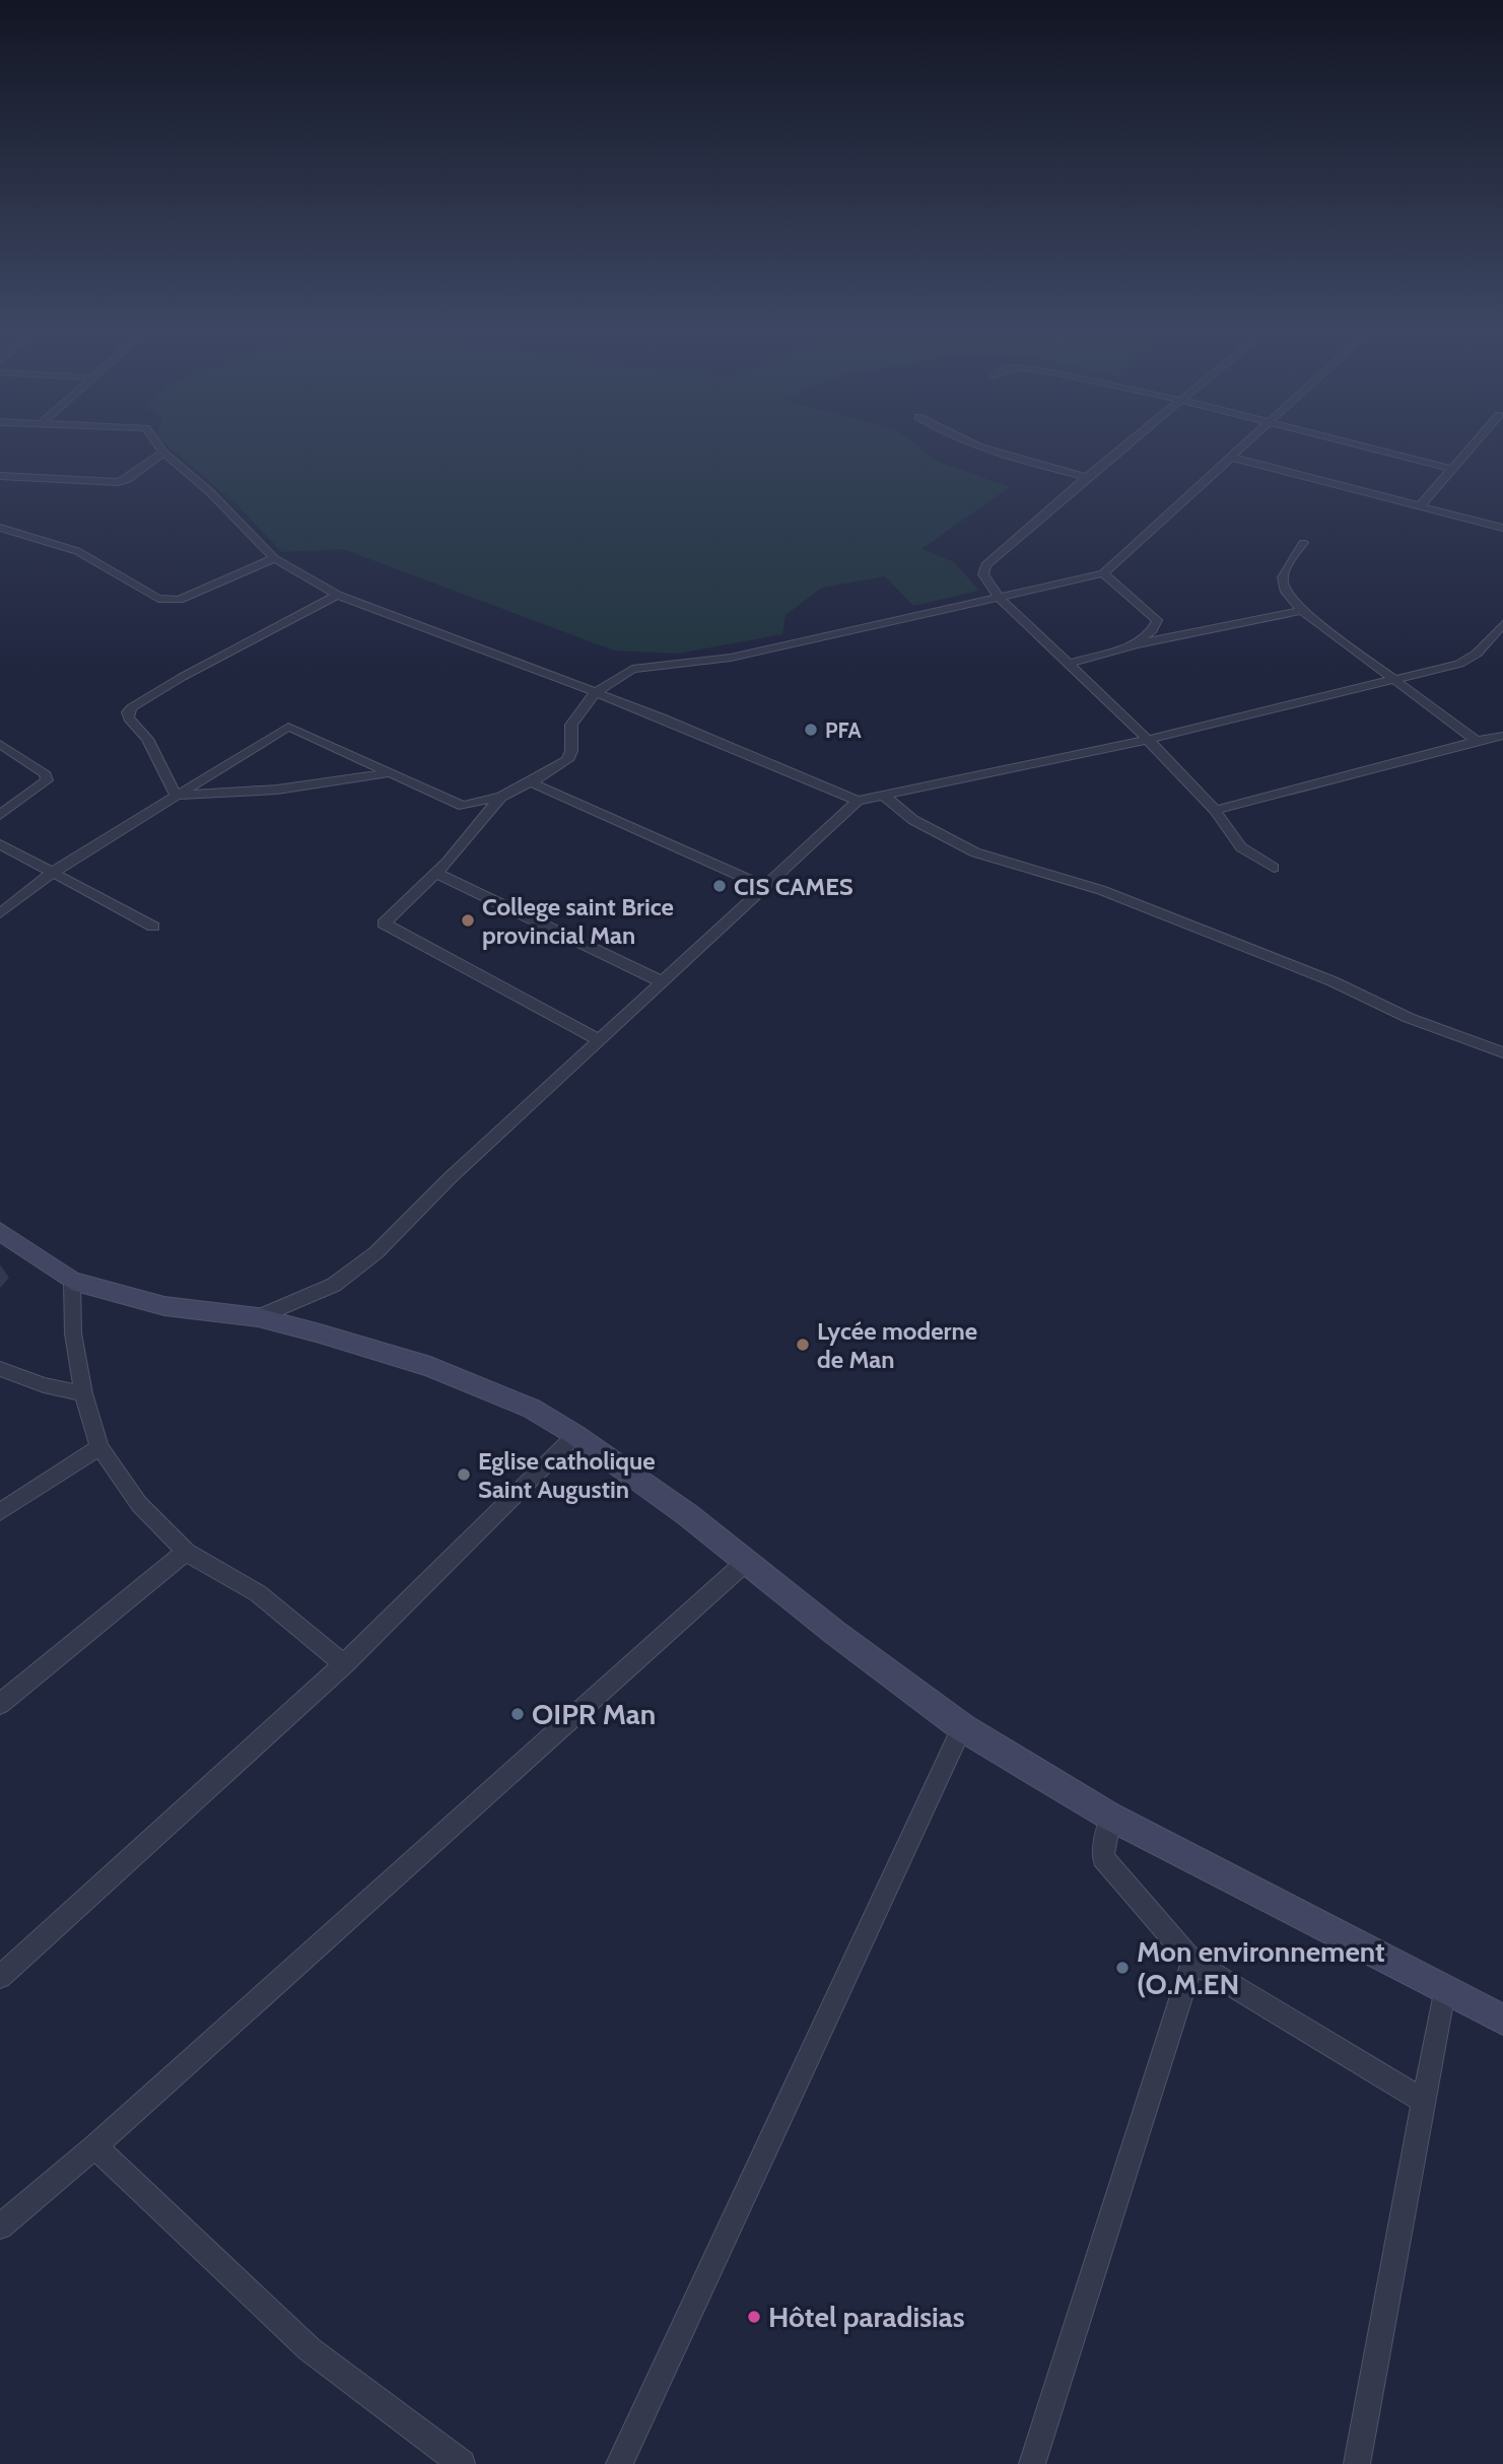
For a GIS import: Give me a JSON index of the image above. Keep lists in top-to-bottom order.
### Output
{
  "places": [
    "PFA",
    "CIS CAMES",
    "College saint Brice provincial Man",
    "Lycée moderne de Man",
    "Eglise catholique Saint Augustin",
    "OIPR Man",
    "Mon environnement (O.M.EN",
    "Hôtel paradisias"
  ]
}
